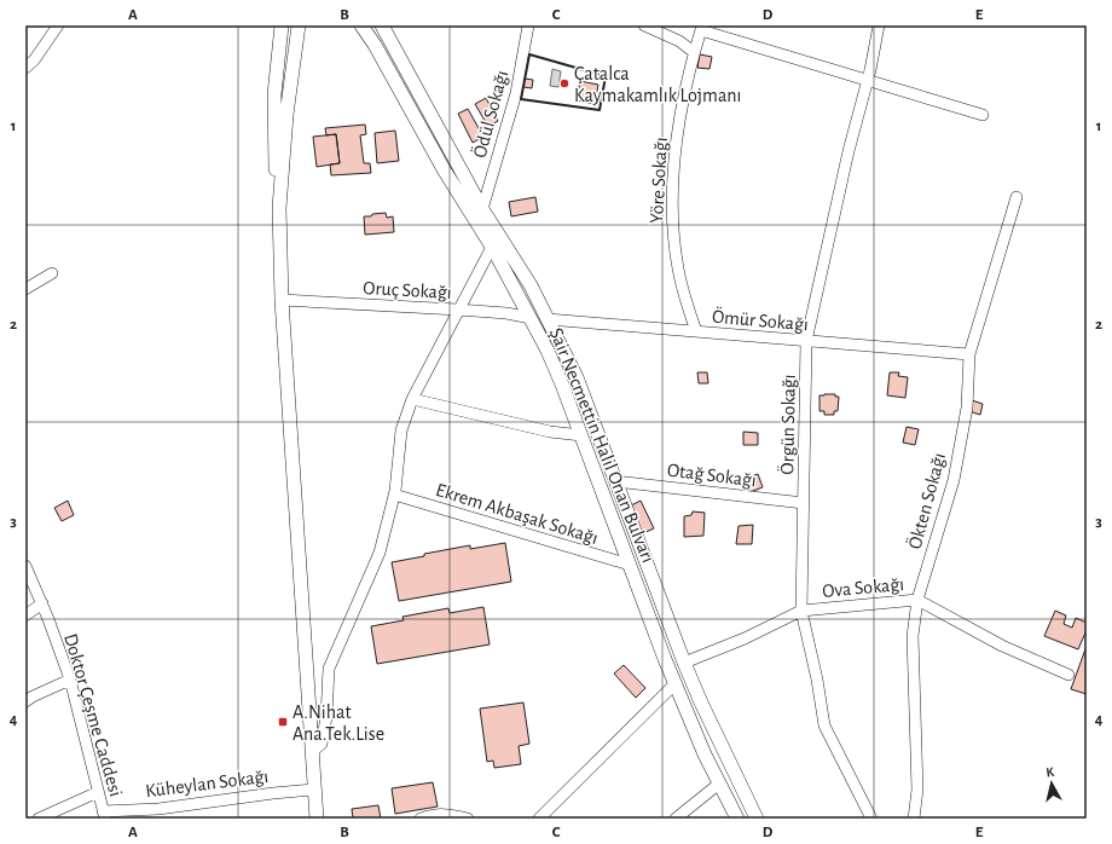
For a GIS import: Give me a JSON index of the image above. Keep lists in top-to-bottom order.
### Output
{
  "streets": {
    "main road": ["Şair Necmettin Halil Onan Bulvarı"],
    "street": [
      "Ödül Sokağı",
      "Yöre Sokağı",
      "Oruç Sokağı",
      "Ömür Sokağı",
      "Örgün Sokağı",
      "Otağ Sokağı",
      "Ökten Sokağı",
      "Ekrem Akbaşak Sokağı",
      "Ova Sokağı",
      "Doktor Çeşme Caddesi",
      "Küheylan Sokağı"
    ]
  },
  "crossings": [
    ["Ödül Sokağı", "Şair Necmettin Halil Onan Bulvarı"],
    ["Yöre Sokağı", "Ömür Sokağı"],
    ["Oruç Sokağı", "Şair Necmettin Halil Onan Bulvarı"],
    ["Ömür Sokağı", "Örgün Sokağı"],
    ["Ömür Sokağı", "Şair Necmettin Halil Onan Bulvarı"],
    ["Ömür Sokağı", "Ökten Sokağı"],
    ["Örgün Sokağı", "Otağ Sokağı"],
    ["Örgün Sokağı", "Ova Sokağı"],
    ["Şair Necmettin Halil Onan Bulvarı", "Otağ Sokağı"],
    ["Şair Necmettin Halil Onan Bulvarı", "Ekrem Akbaşak Sokağı"],
    ["Şair Necmettin Halil Onan Bulvarı", "Ova Sokağı"],
    ["Ökten Sokağı", "Ova Sokağı"],
    ["Doktor Çeşme Caddesi", "Küheylan Sokağı"]
  ],
  "places": {
    "other": ["Çatalca Kaymakamlık Lojmanı"],
    "transit": ["A.Nihat Ana.Tek.Lise"]
  },
  "north": "top",
  "grid": {
    "columns": [
      "A",
      "B",
      "C",
      "D",
      "E"
    ],
    "rows": [
      "1",
      "2",
      "3",
      "4"
    ]
  }
}
